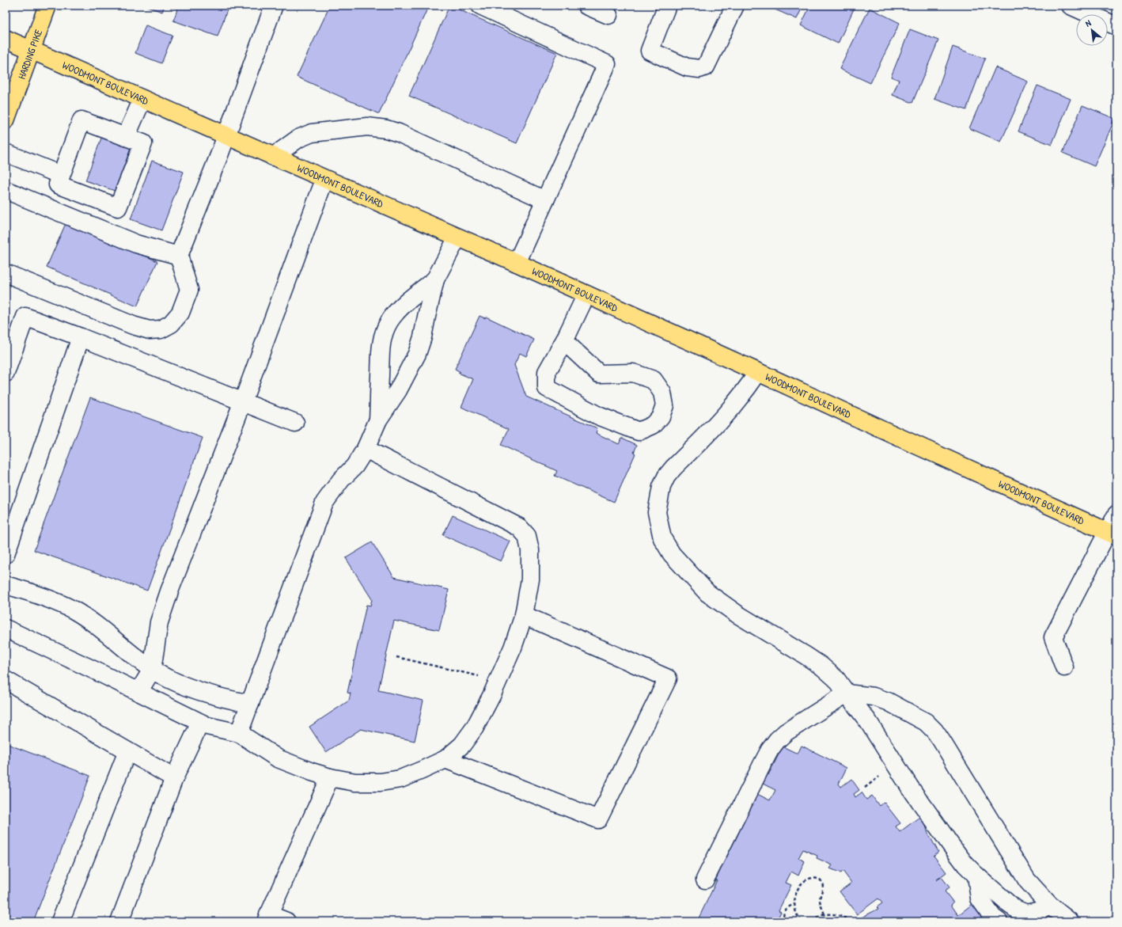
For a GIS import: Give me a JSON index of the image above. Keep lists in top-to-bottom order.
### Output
{
  "streets": {
    "main road": ["HARDING PIKE", "WOODMONT BOULEVARD"]
  },
  "crossings": [
    ["HARDING PIKE", "WOODMONT BOULEVARD"]
  ],
  "north": "top left"
}
